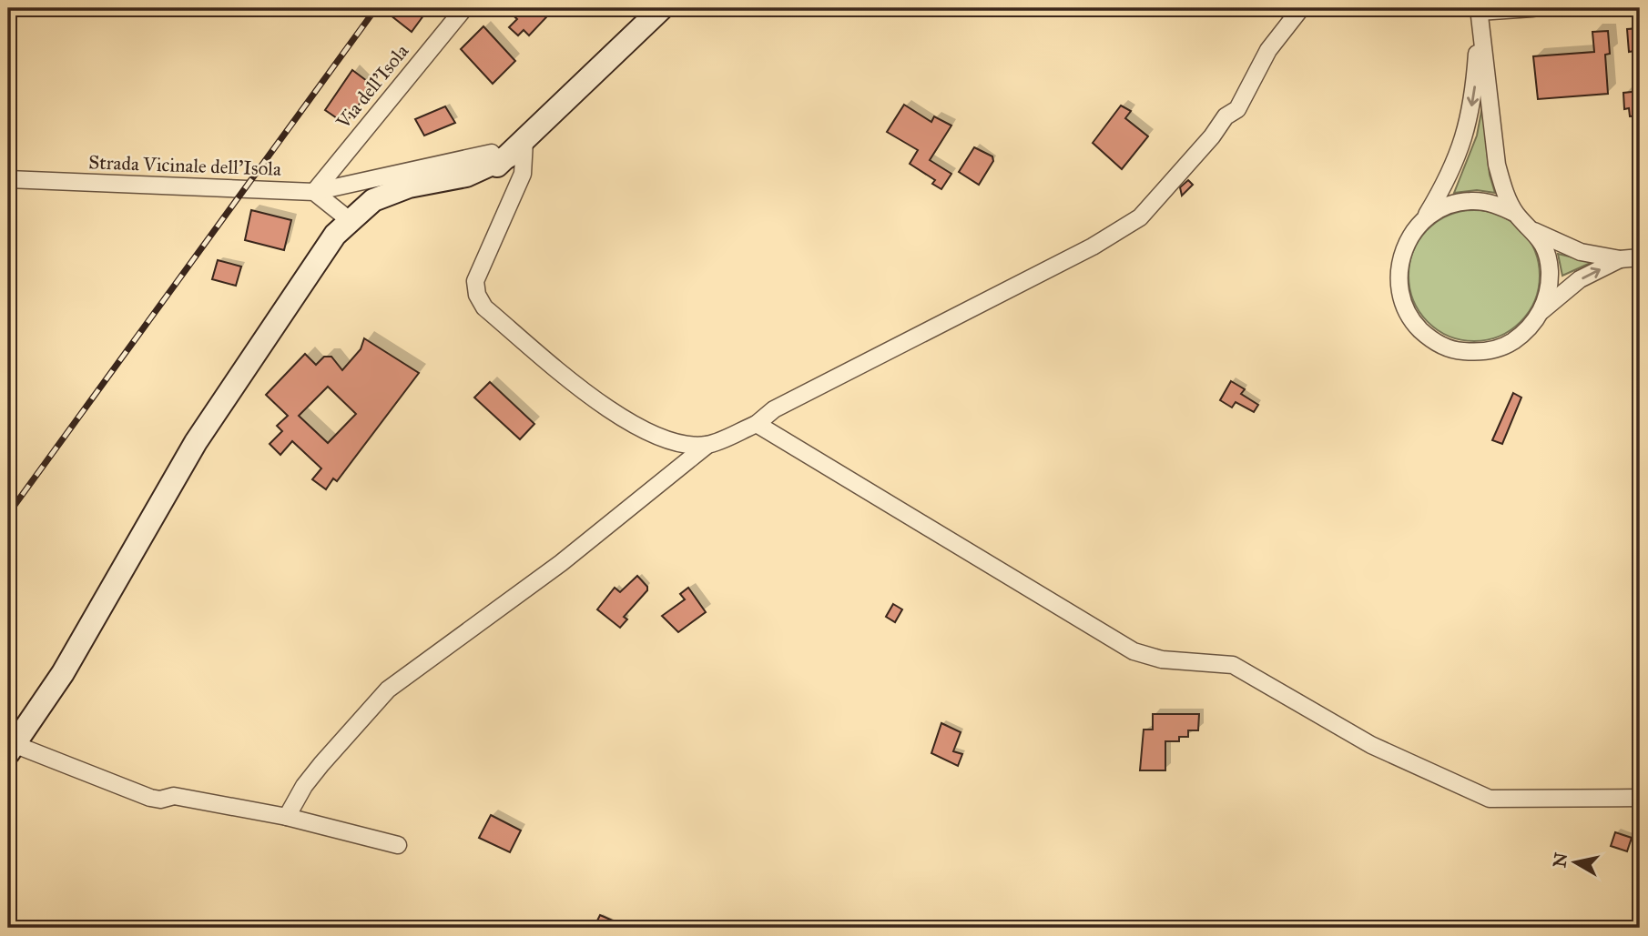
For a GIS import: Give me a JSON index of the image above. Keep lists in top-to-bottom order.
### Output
{
  "streets": {
    "street": ["Via dell'Isola", "Strada Vicinale dell'Isola"]
  },
  "crossings": [
    ["Via dell'Isola", "Strada Vicinale dell'Isola"]
  ],
  "north": "left"
}
